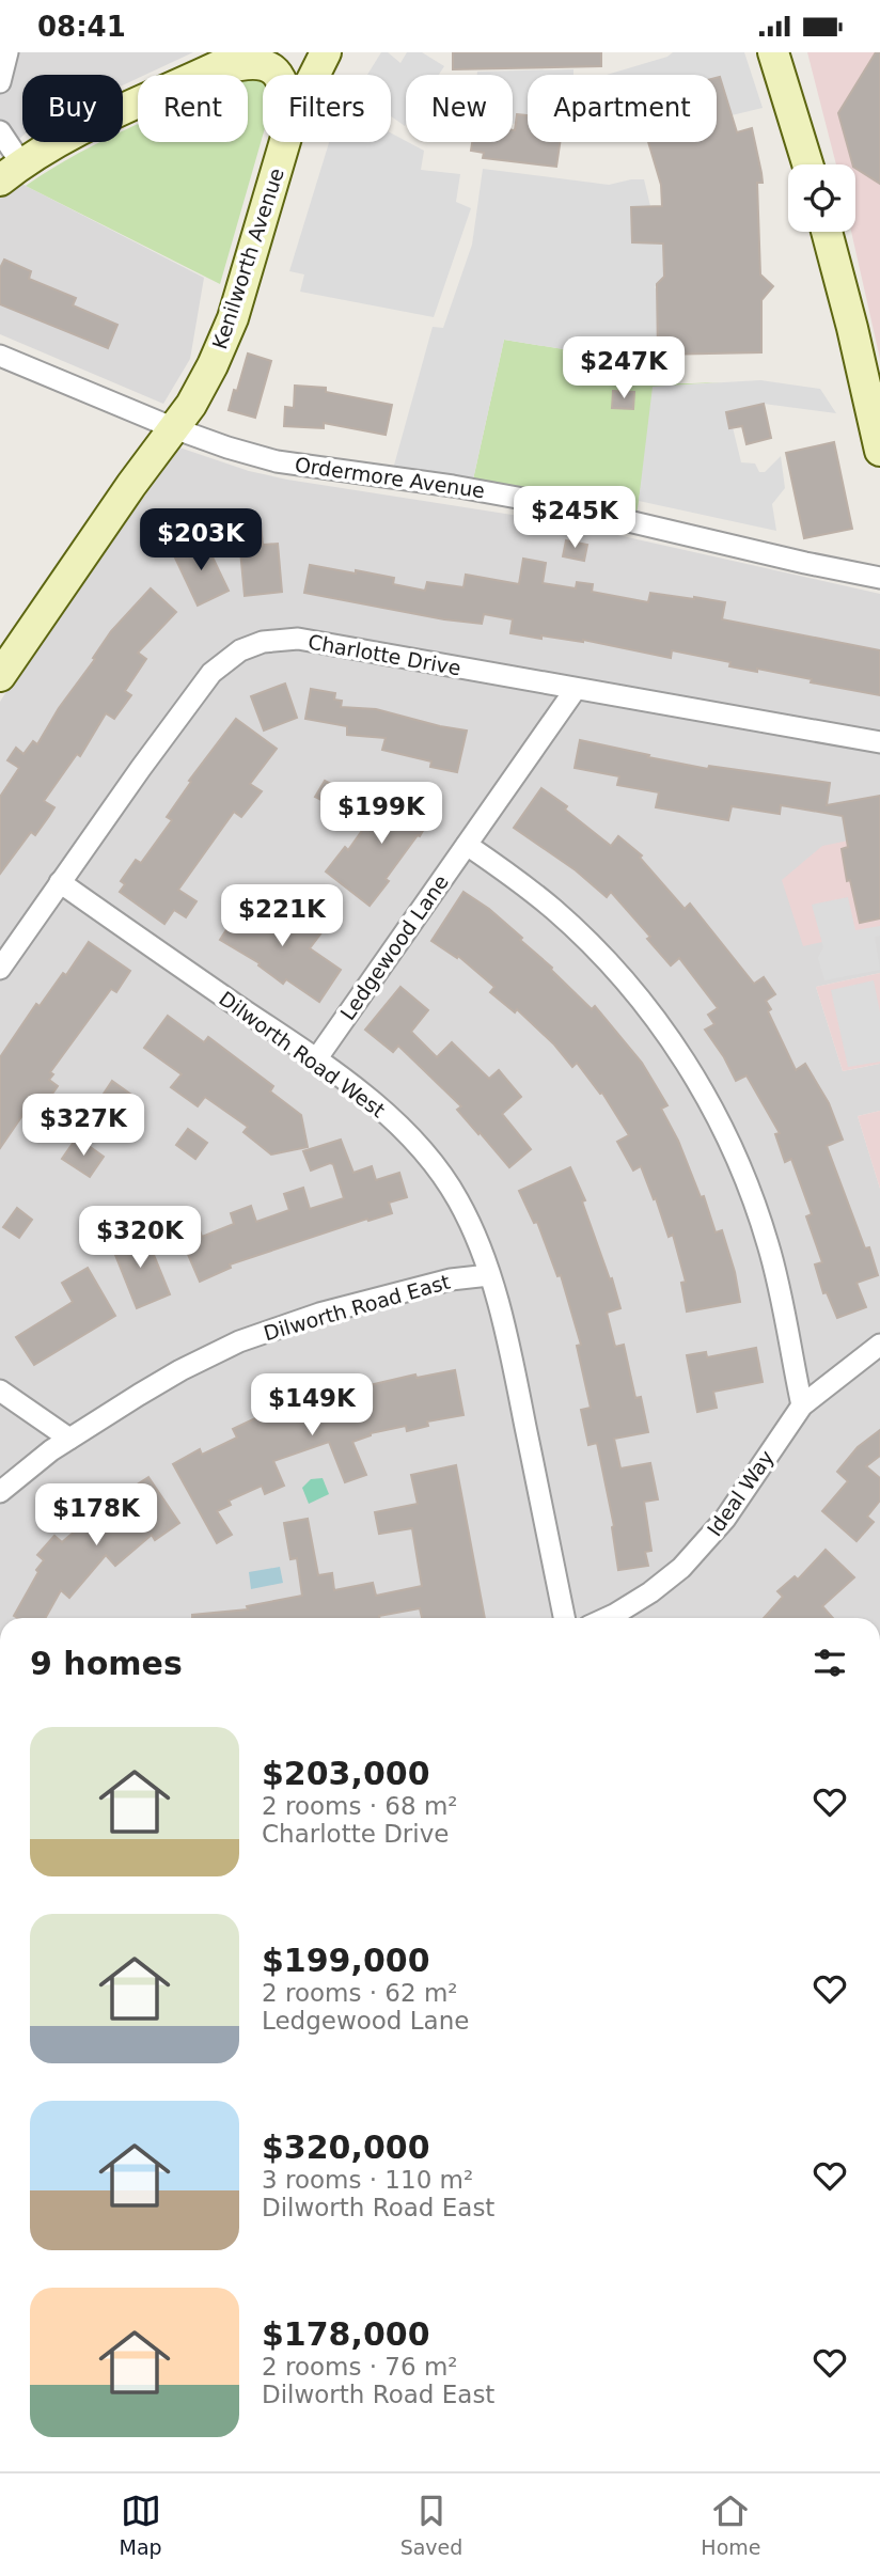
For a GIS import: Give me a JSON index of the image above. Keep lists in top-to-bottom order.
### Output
{
  "streets": {
    "main road": ["Kenilworth Avenue"],
    "street": [
      "Ordermore Avenue",
      "Charlotte Drive",
      "Ledgewood Lane",
      "Dilworth Road West",
      "Dilworth Road East",
      "Ideal Way"
    ]
  },
  "crossings": [
    ["Kenilworth Avenue", "Ordermore Avenue"],
    ["Charlotte Drive", "Ledgewood Lane"],
    ["Charlotte Drive", "Dilworth Road West"],
    ["Ledgewood Lane", "Dilworth Road West"],
    ["Dilworth Road West", "Dilworth Road East"]
  ],
  "page": {
    "status": "08:41",
    "chip": [
      "Buy",
      "Rent",
      "Filters",
      "New",
      "Apartment"
    ],
    "price": [
      "$247K",
      "$245K",
      "$203K",
      "$199K",
      "$221K",
      "$327K",
      "$320K",
      "$149K",
      "$178K"
    ],
    "heading": "9 homes",
    "list": [
      {
        "name": "$203,000",
        "note": "2 rooms · 68 m² · Charlotte Drive"
      },
      {
        "name": "$199,000",
        "note": "2 rooms · 62 m² · Ledgewood Lane"
      },
      {
        "name": "$320,000",
        "note": "3 rooms · 110 m² · Dilworth Road East"
      },
      {
        "name": "$178,000",
        "note": "2 rooms · 76 m² · Dilworth Road East"
      }
    ],
    "tabs": ["Map", "Saved", "Home"]
  }
}
